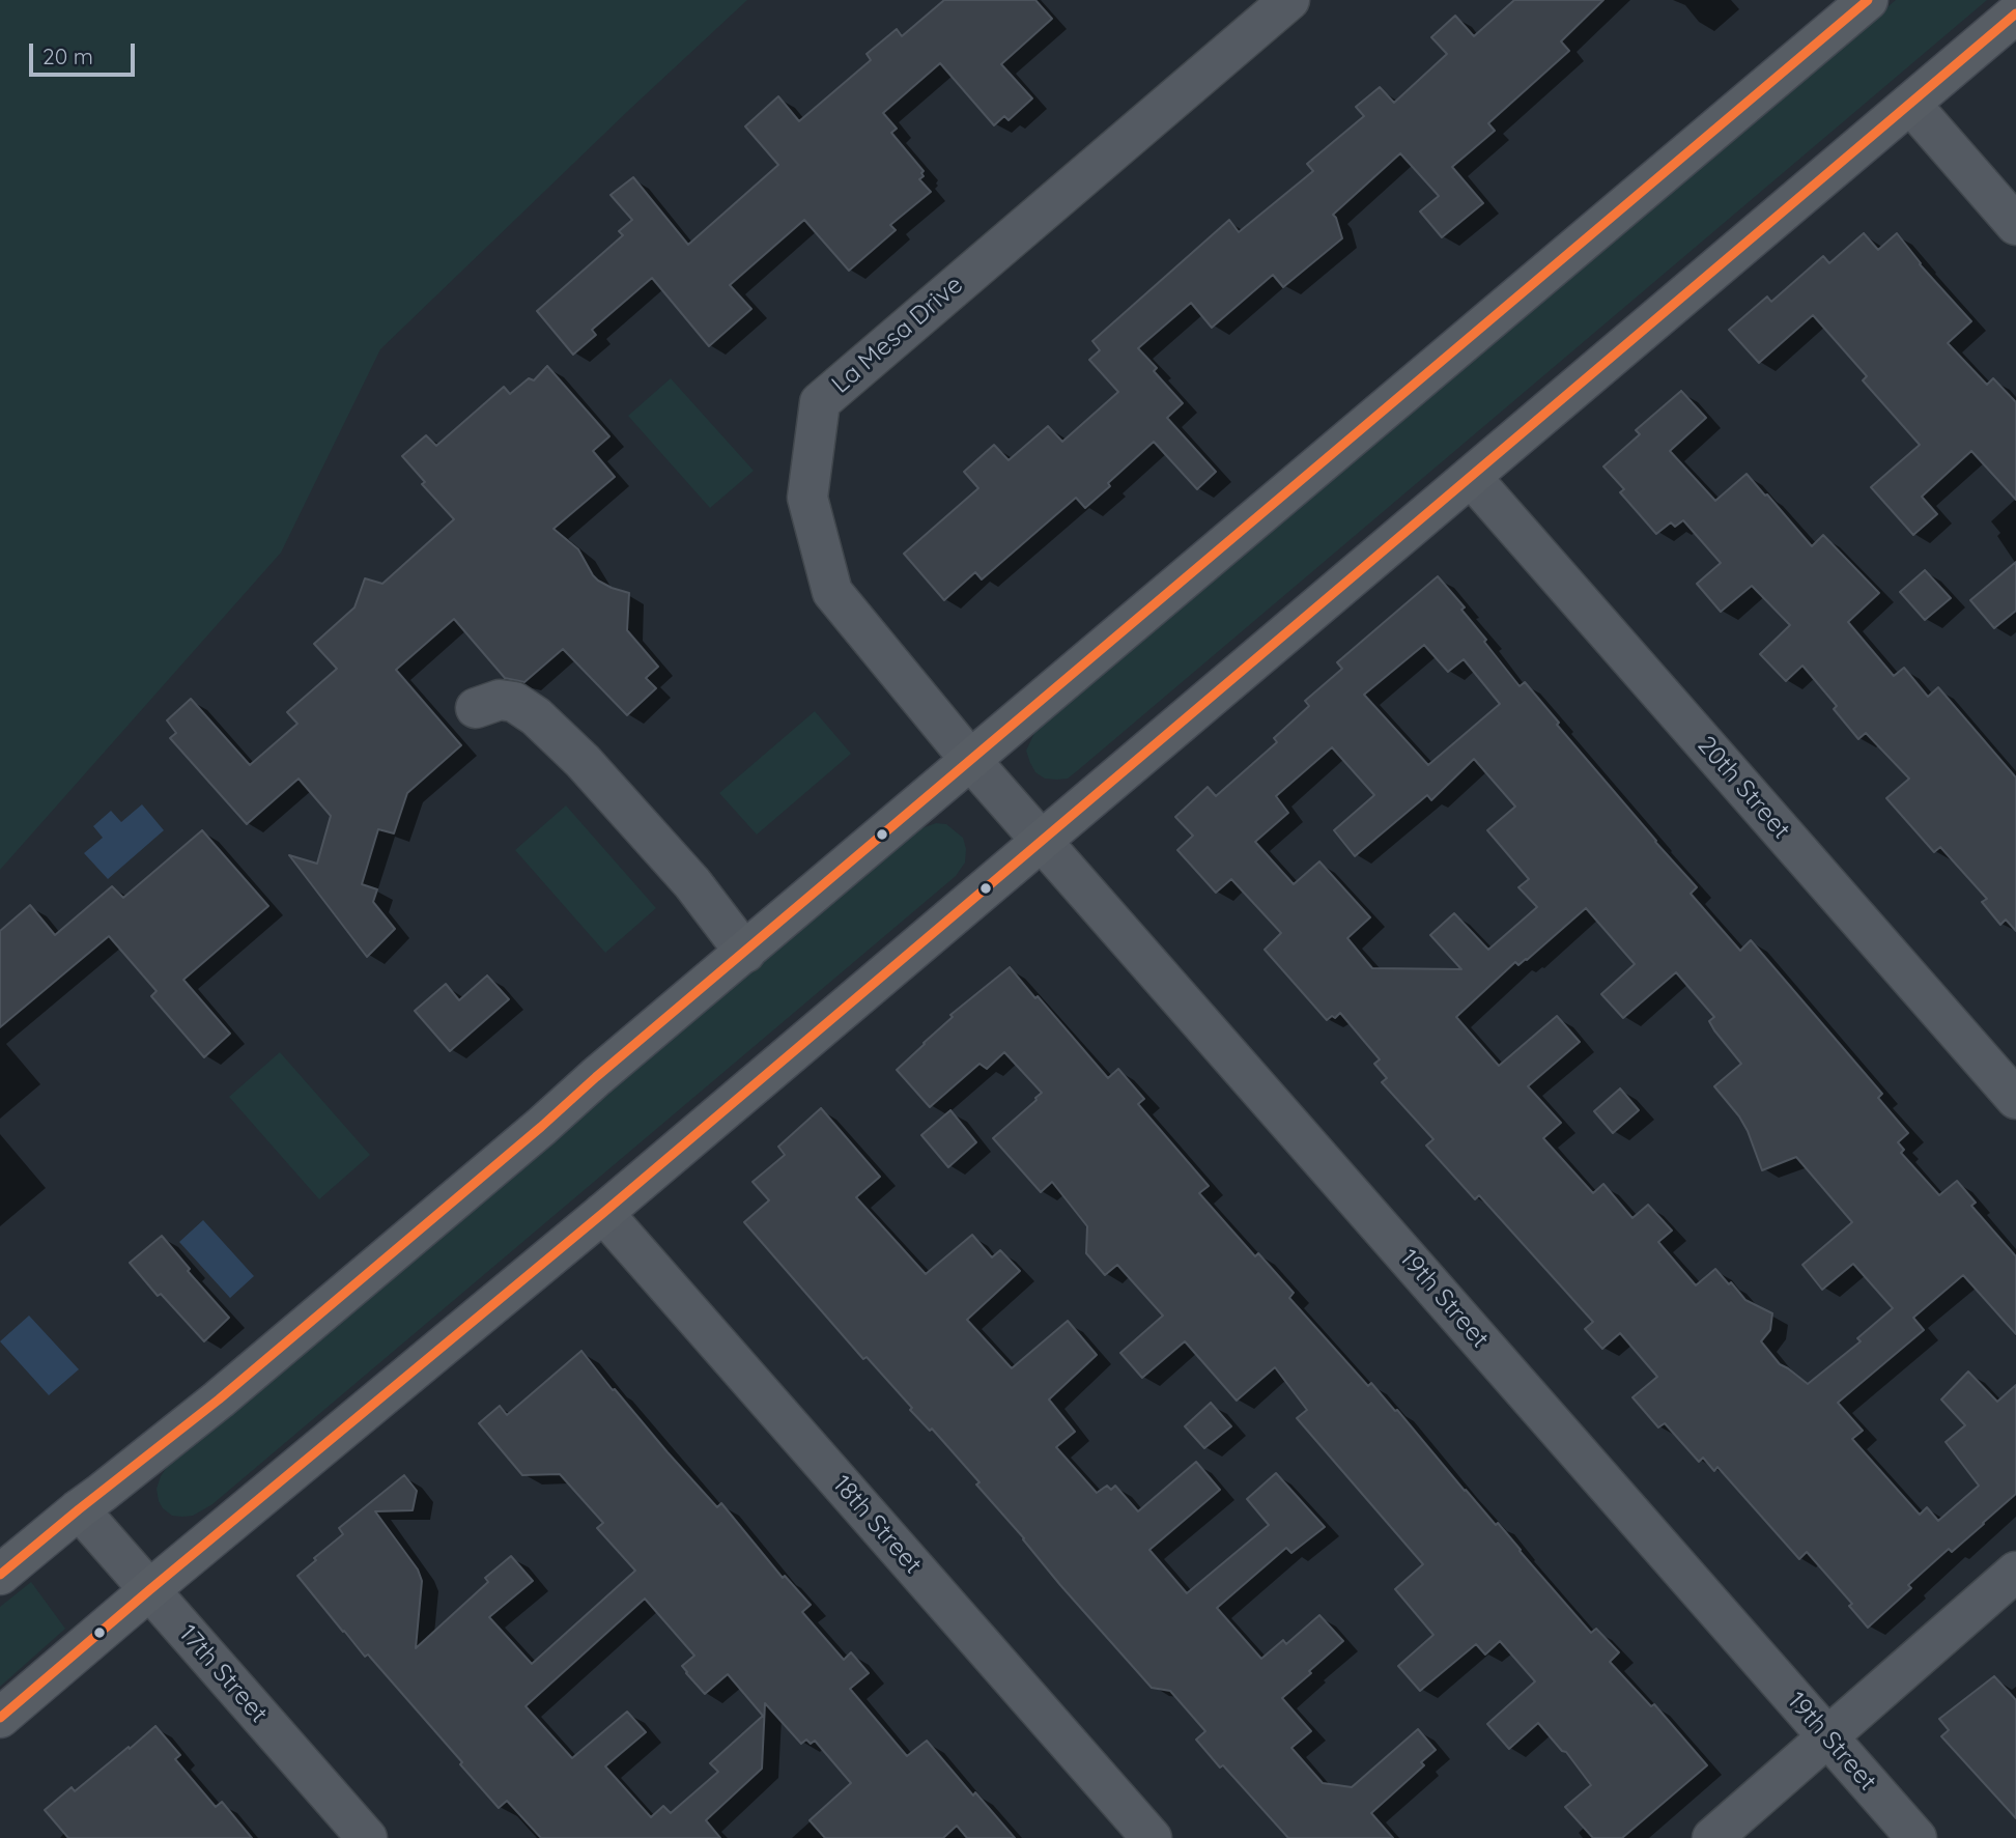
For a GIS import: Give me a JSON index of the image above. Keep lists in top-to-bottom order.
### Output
{
  "streets": {
    "street": [
      "La Mesa Drive",
      "20th Street",
      "19th Street",
      "18th Street",
      "17th Street"
    ]
  },
  "crossings": [
    ["La Mesa Drive", "19th Street"]
  ],
  "scale_bar": "20 m"
}
